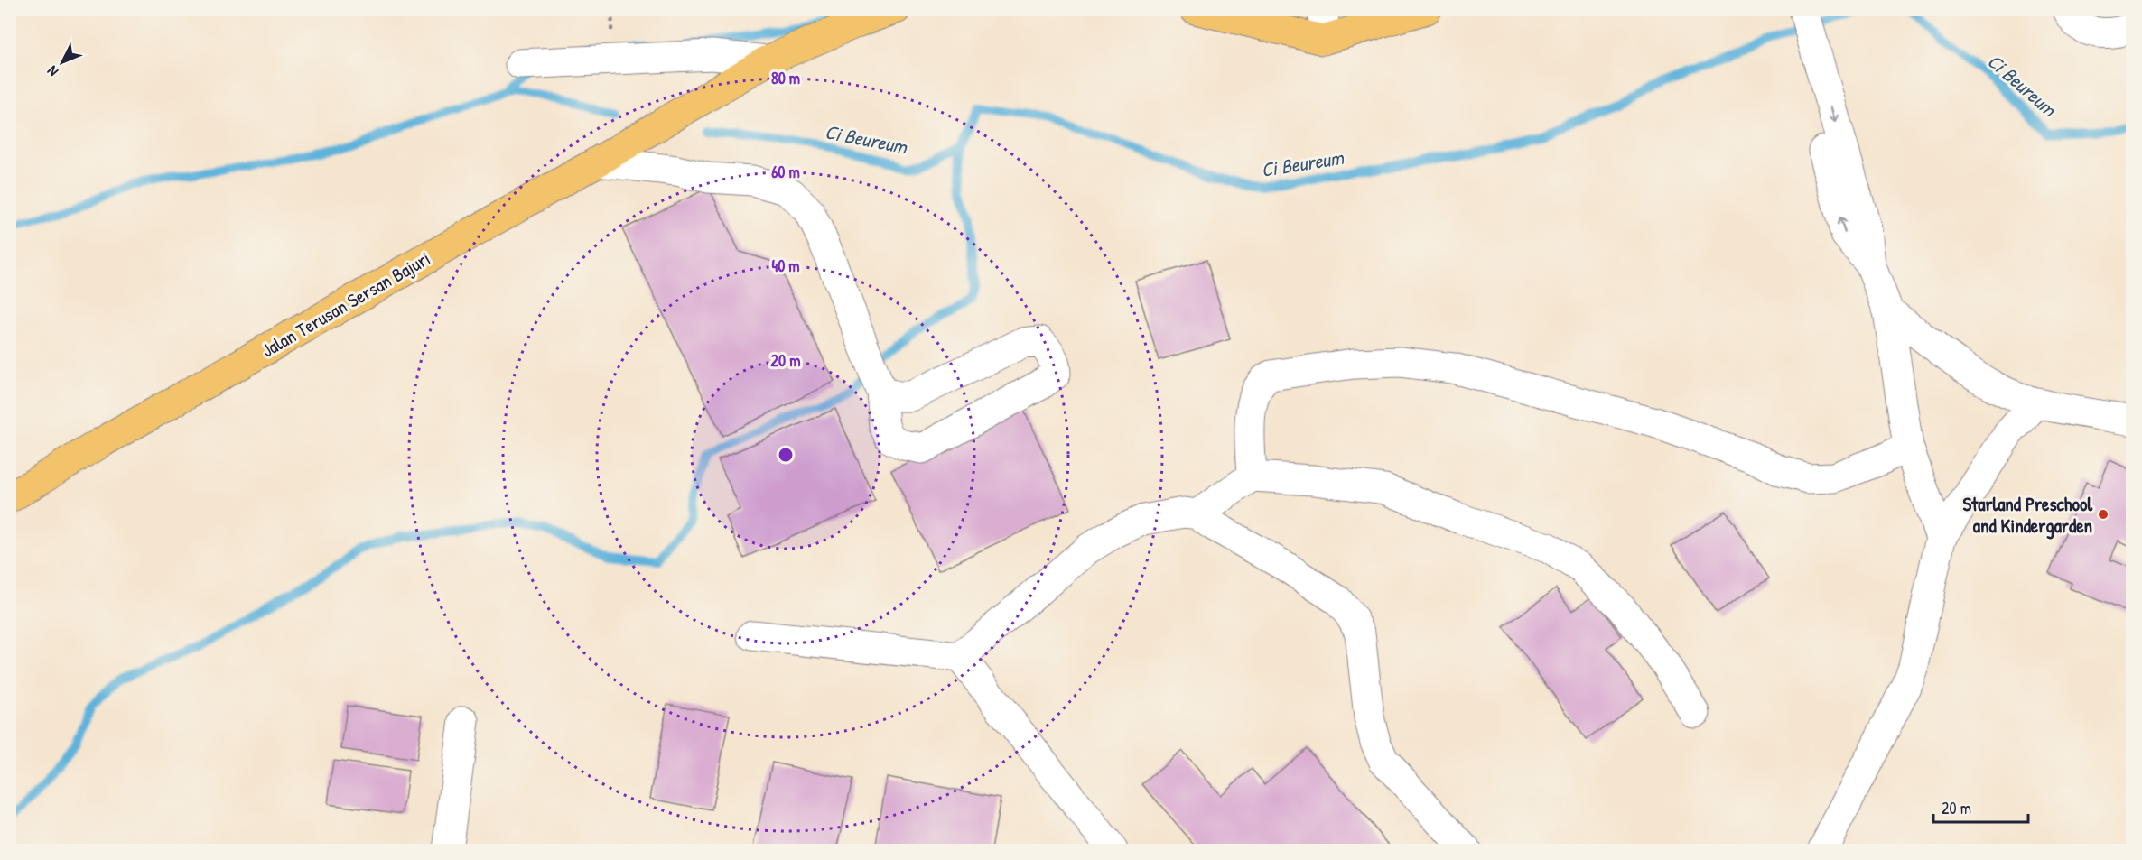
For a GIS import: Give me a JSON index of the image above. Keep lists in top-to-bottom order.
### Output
{
  "streets": {
    "main road": ["Jalan Terusan Sersan Bajuri"]
  },
  "water": ["Ci Beureum"],
  "places": ["Starland Preschool and Kindergarden"],
  "scale_bar": "20 m",
  "north": "bottom left",
  "rings": [
    "80 m",
    "60 m",
    "40 m",
    "20 m"
  ]
}
